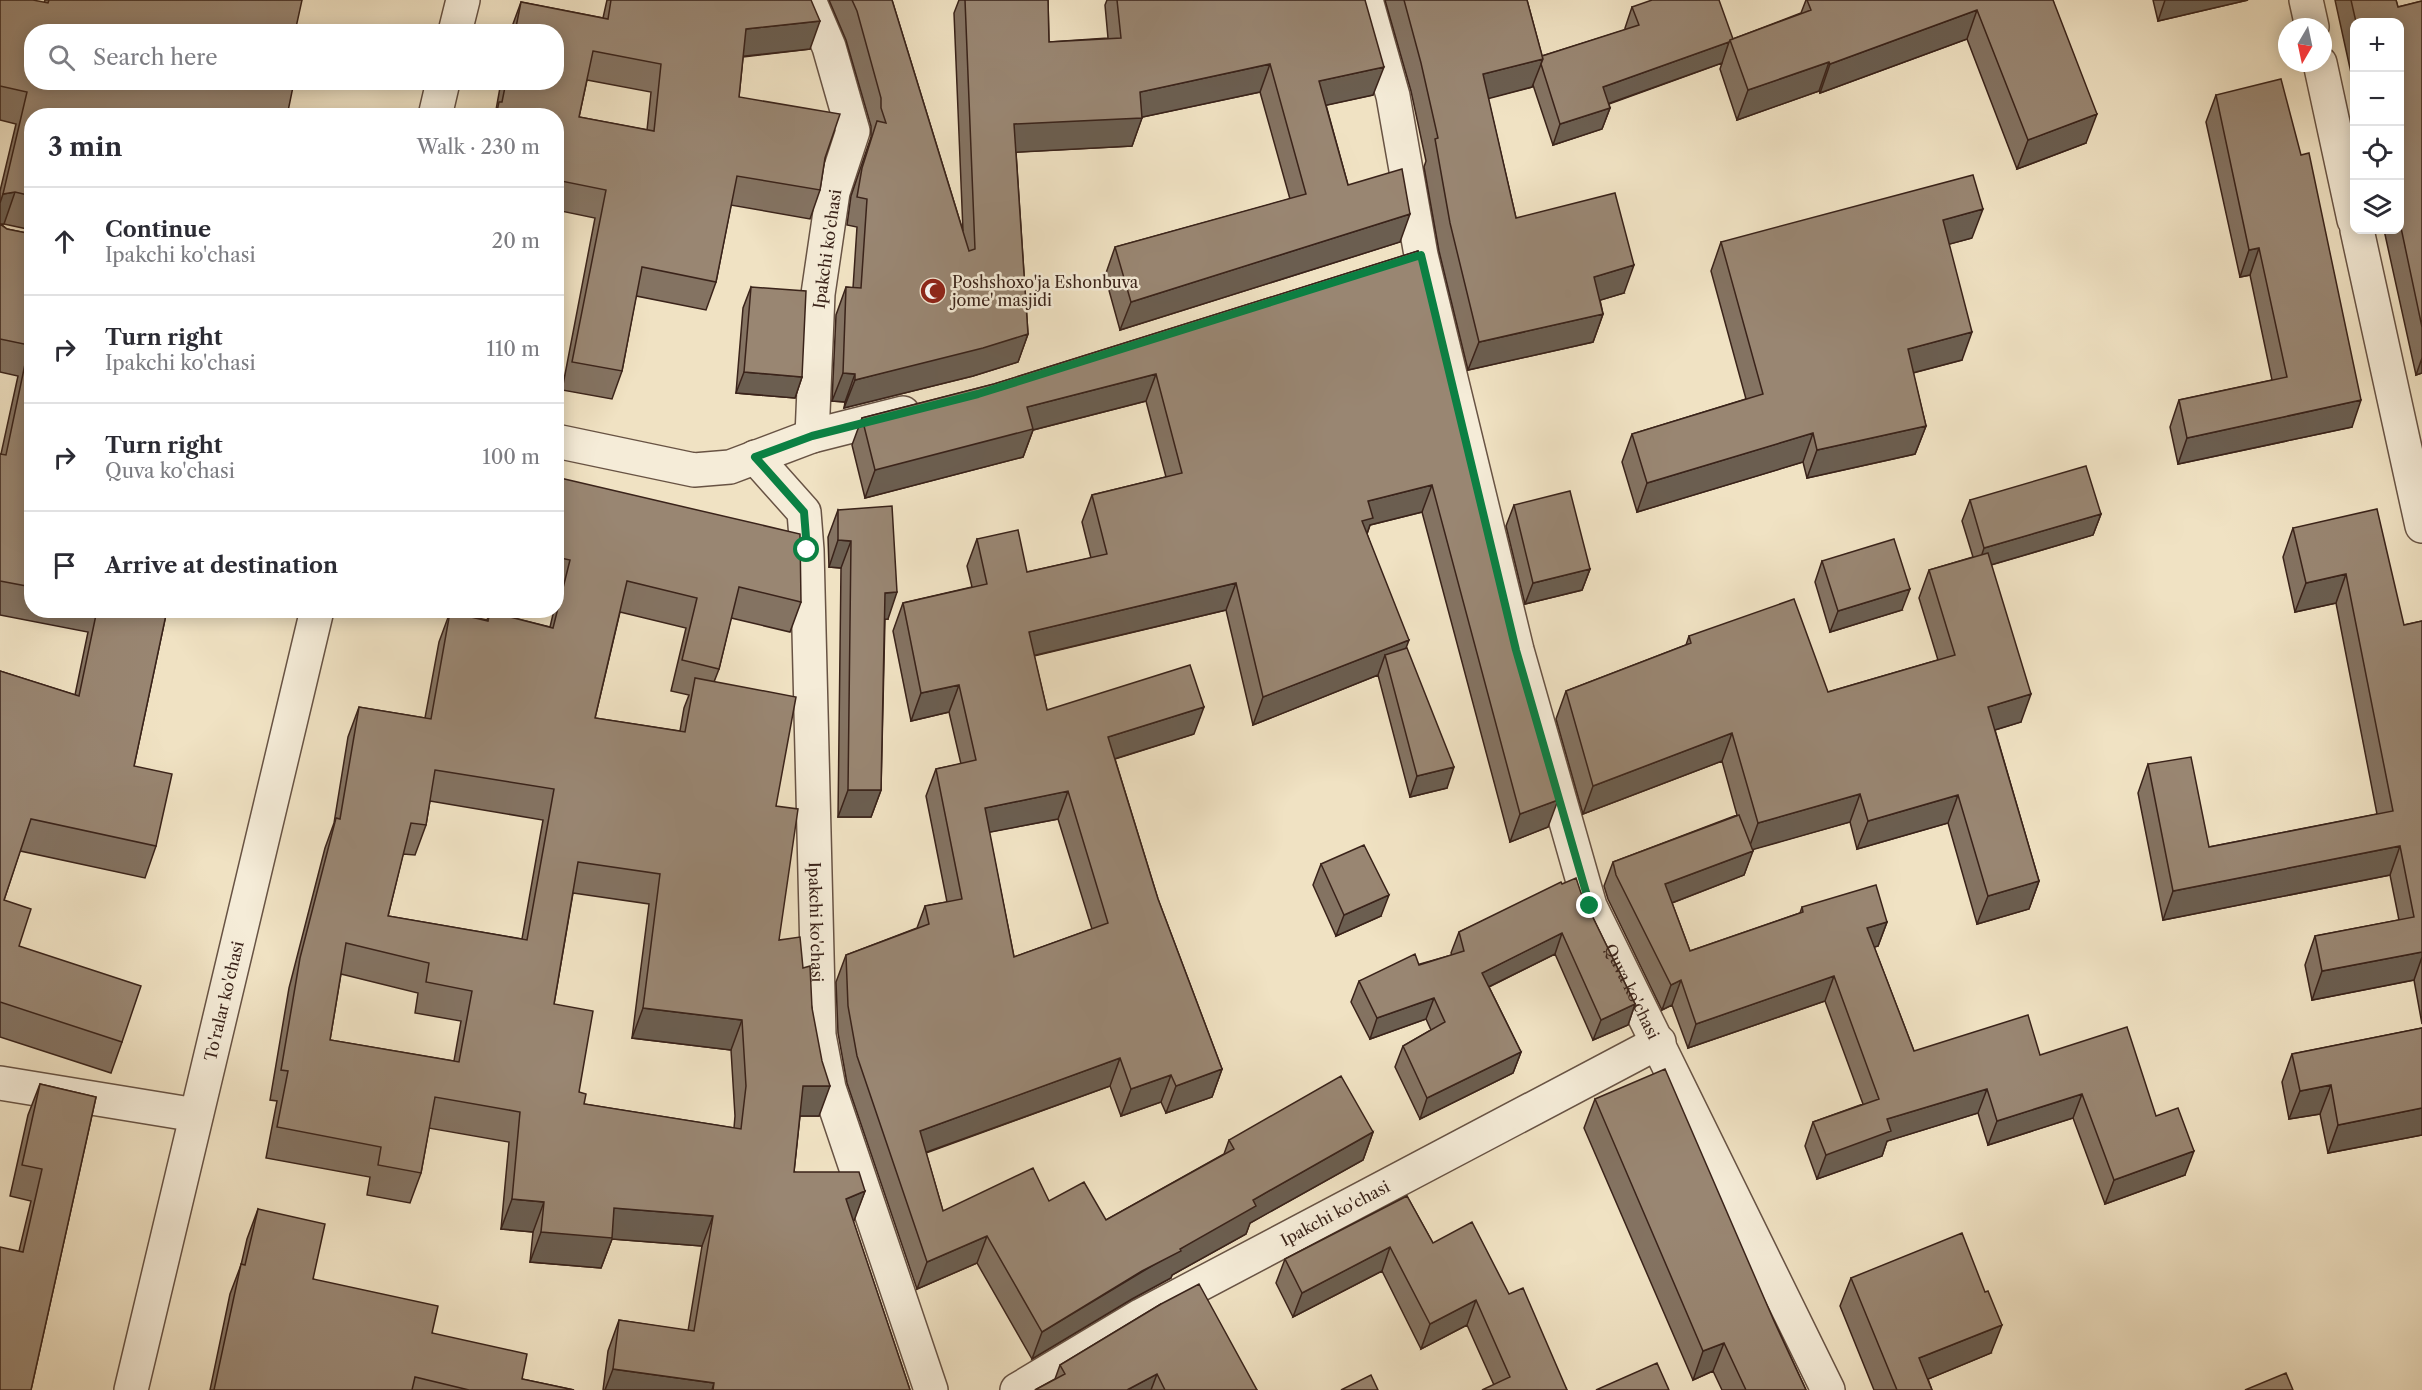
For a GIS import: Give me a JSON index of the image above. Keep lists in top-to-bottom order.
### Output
{
  "streets": {
    "street": ["Ipakchi ko'chasi", "Quva ko'chasi", "To'ralar ko'chasi"]
  },
  "crossings": [
    ["Ipakchi ko'chasi", "Quva ko'chasi"]
  ],
  "places": {
    "mosque": ["Poshshoxo'ja Eshonbuva jome' masjidi"]
  },
  "north": "bottom",
  "page": {
    "map_buttons": ["+", "−"],
    "search": "Search here",
    "heading": ["3 min", "Walk · 230 m"],
    "list": [
      ["Continue", "Ipakchi ko'chasi", "20 m"],
      ["Turn right", "Ipakchi ko'chasi", "110 m"],
      ["Turn right", "Quva ko'chasi", "100 m"],
      "Arrive at destination"
    ]
  }
}
